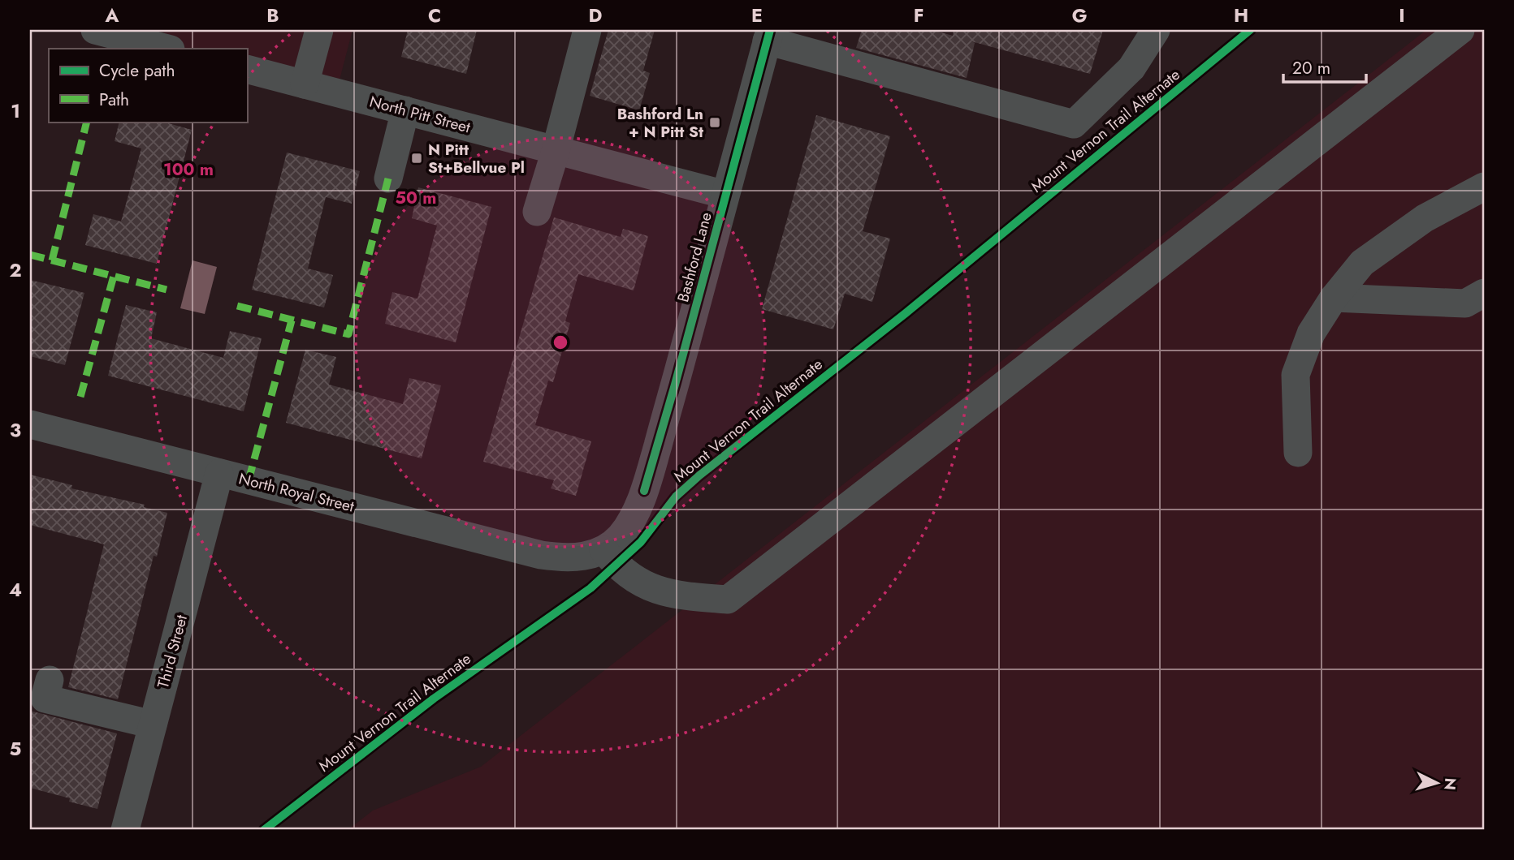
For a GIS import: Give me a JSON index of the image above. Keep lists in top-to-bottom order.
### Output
{
  "streets": {
    "street": [
      "North Pitt Street",
      "Bashford Lane",
      "North Royal Street",
      "Third Street"
    ],
    "cycle path": ["Mount Vernon Trail Alternate"]
  },
  "crossings": [
    ["North Pitt Street", "Bashford Lane"],
    ["Bashford Lane", "North Royal Street"],
    ["North Royal Street", "Third Street"]
  ],
  "places": {
    "transit": ["Bashford Ln + N Pitt St", "N Pitt St+Bellvue Pl"]
  },
  "legend": ["Cycle path", "Path"],
  "scale_bar": "20 m",
  "north": "right",
  "grid": {
    "columns": [
      "A",
      "B",
      "C",
      "D",
      "E",
      "F",
      "G",
      "H",
      "I"
    ],
    "rows": [
      "1",
      "2",
      "3",
      "4",
      "5"
    ]
  },
  "rings": ["100 m", "50 m"]
}
